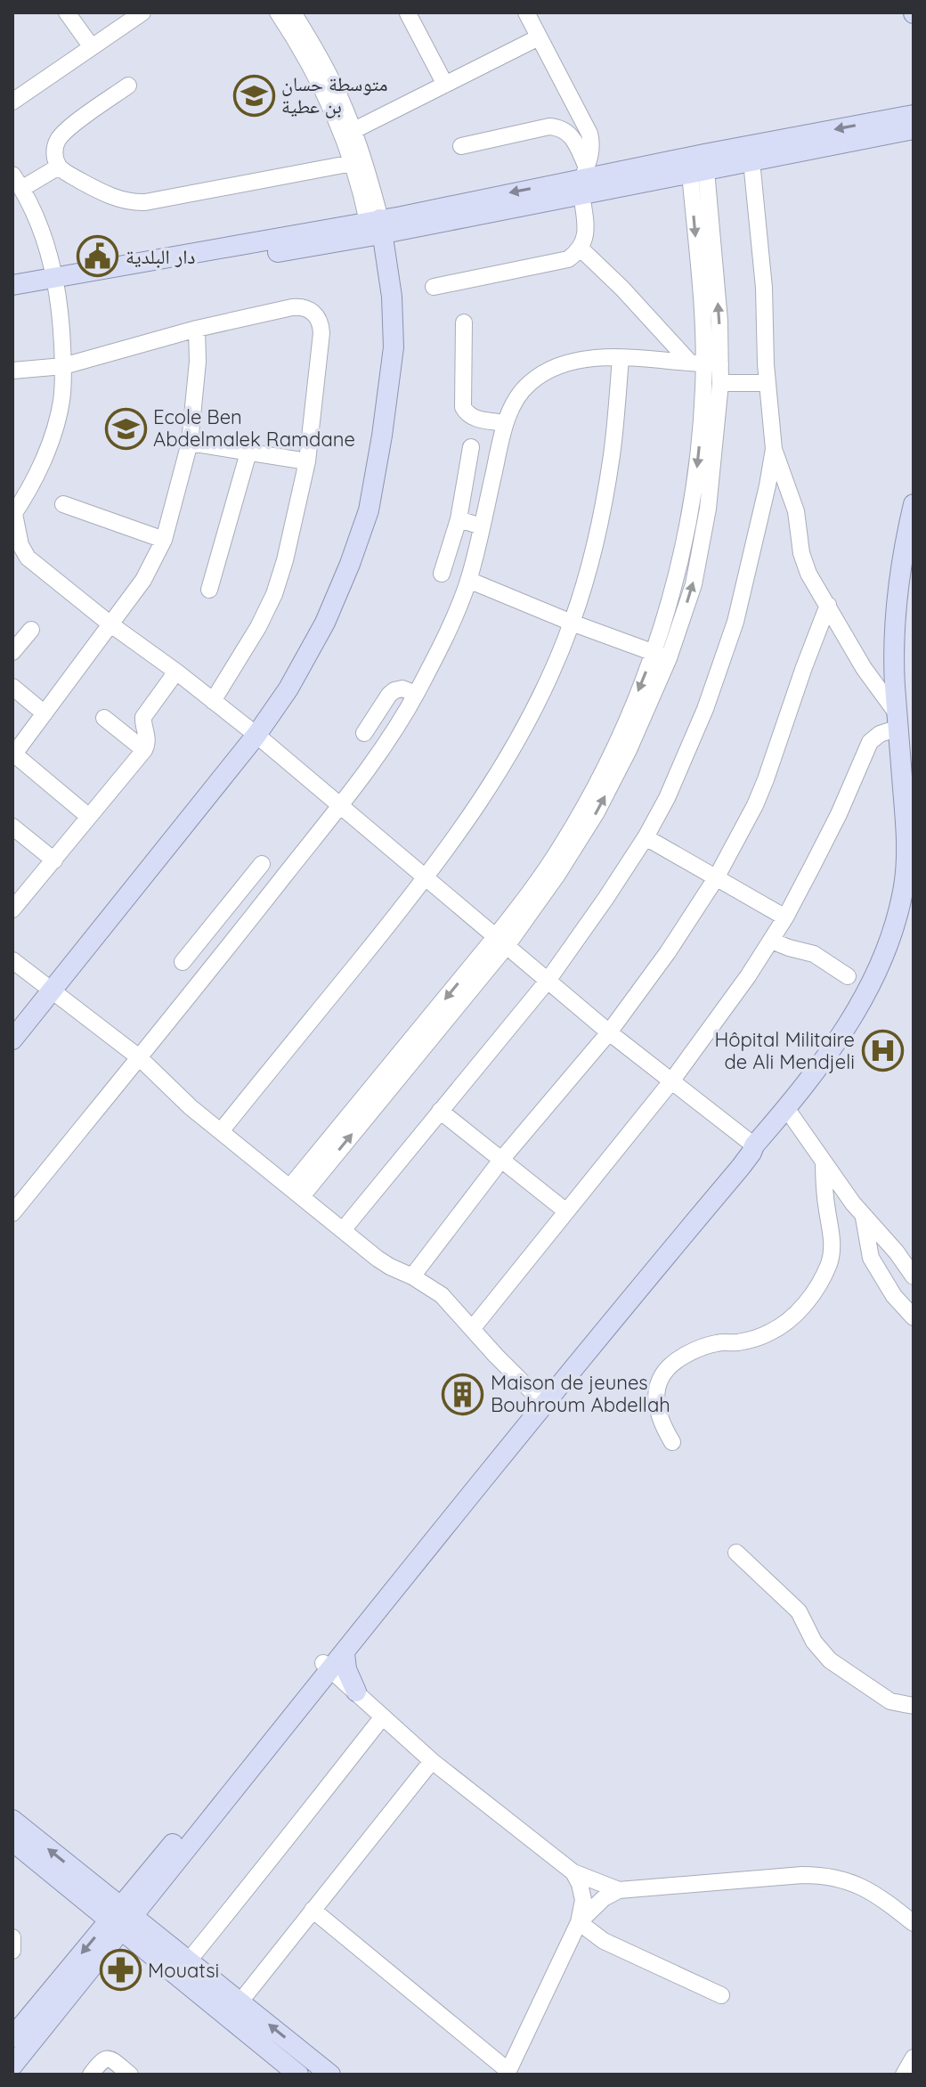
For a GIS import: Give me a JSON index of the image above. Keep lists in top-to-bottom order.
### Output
{
  "places": {
    "school or university": ["متوسطة حسان بن عطية", "Ecole Ben Abdelmalek Ramdane"],
    "public building": ["دار البلدية"],
    "hospital": ["Hôpital Militaire de Ali Mendjeli"],
    "building": ["Maison de jeunes Bouhroum Abdellah"],
    "pharmacy": ["Mouatsi"]
  }
}
